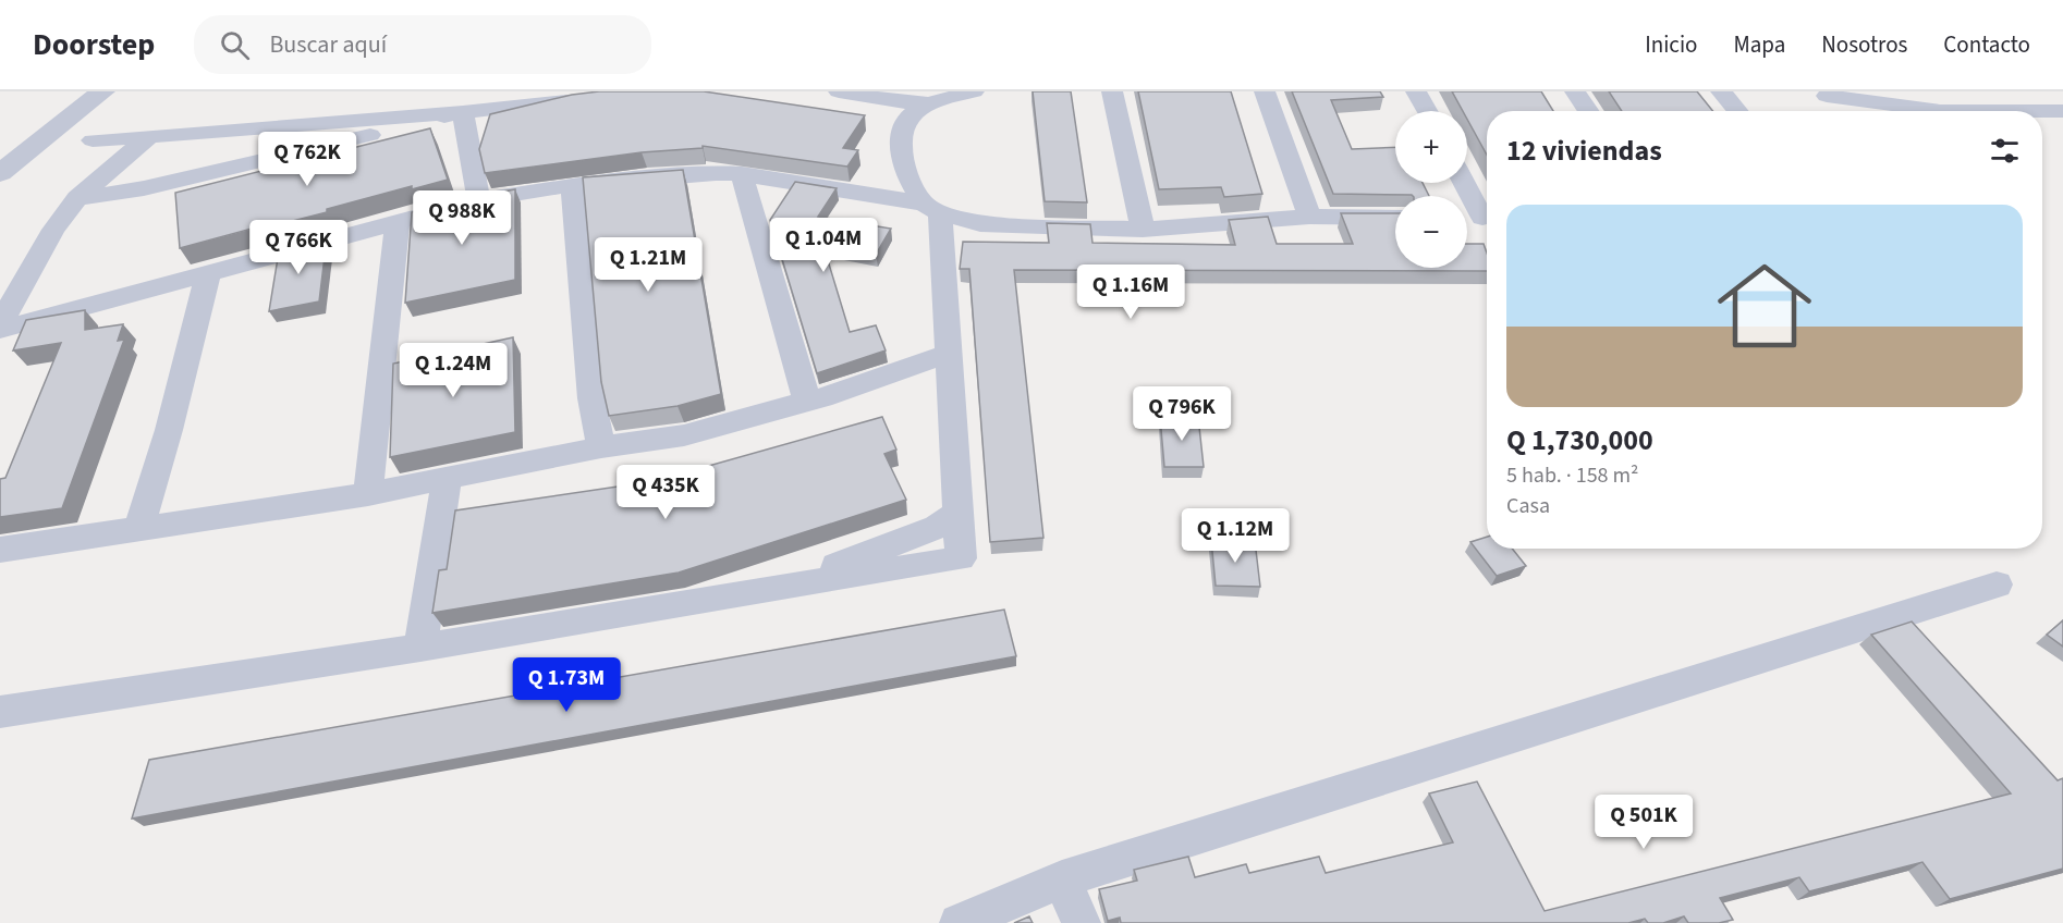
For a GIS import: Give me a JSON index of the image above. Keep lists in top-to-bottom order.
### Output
{
  "page": {
    "header": "Doorstep",
    "search": "Buscar aquí",
    "nav": [
      "Inicio",
      "Mapa",
      "Nosotros",
      "Contacto"
    ],
    "map_buttons": ["+", "−"],
    "heading": "12 viviendas",
    "price": [
      "Q 762K",
      "Q 988K",
      "Q 1.04M",
      "Q 766K",
      "Q 1.21M",
      "Q 1.16M",
      "Q 1.24M",
      "Q 796K",
      "Q 435K",
      "Q 1.12M",
      "Q 1.73M",
      "Q 501K"
    ],
    "list": [
      {
        "name": "Q 1,730,000",
        "note": "5 hab. · 158 m² · Casa"
      }
    ]
  }
}
